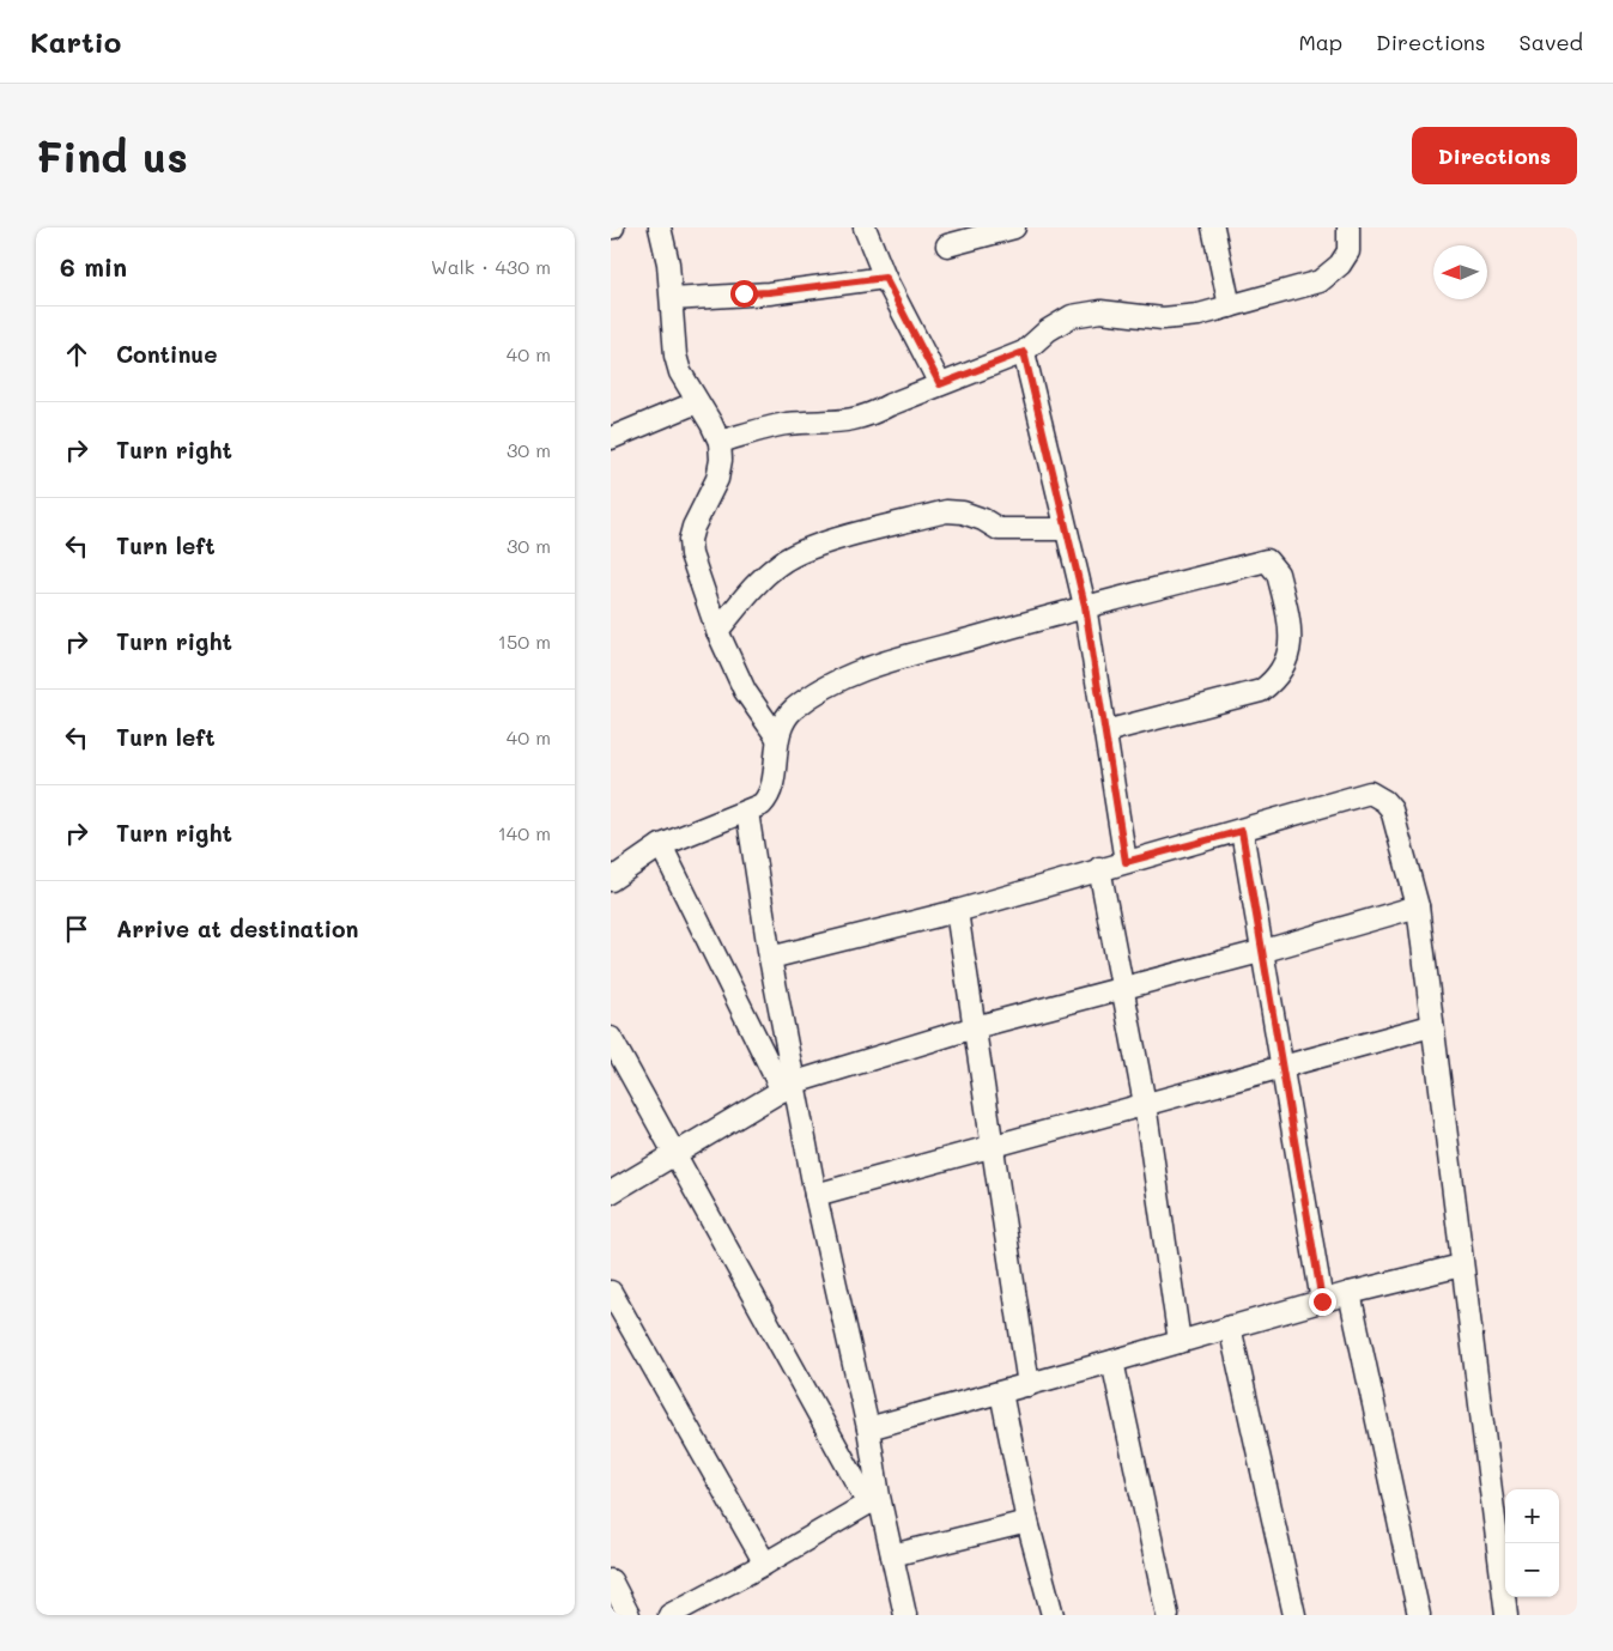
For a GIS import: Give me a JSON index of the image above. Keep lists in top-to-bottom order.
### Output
{
  "north": "left",
  "page": {
    "header": "Kartio",
    "nav": ["Map", "Directions", "Saved"],
    "buttons": "Directions",
    "title": "Find us",
    "heading": ["6 min", "Walk · 430 m"],
    "list": [
      ["Continue", "40 m"],
      ["Turn right", "30 m"],
      ["Turn left", "30 m"],
      ["Turn right", "150 m"],
      ["Turn left", "40 m"],
      ["Turn right", "140 m"],
      "Arrive at destination"
    ],
    "map_buttons": ["+", "−"]
  }
}
